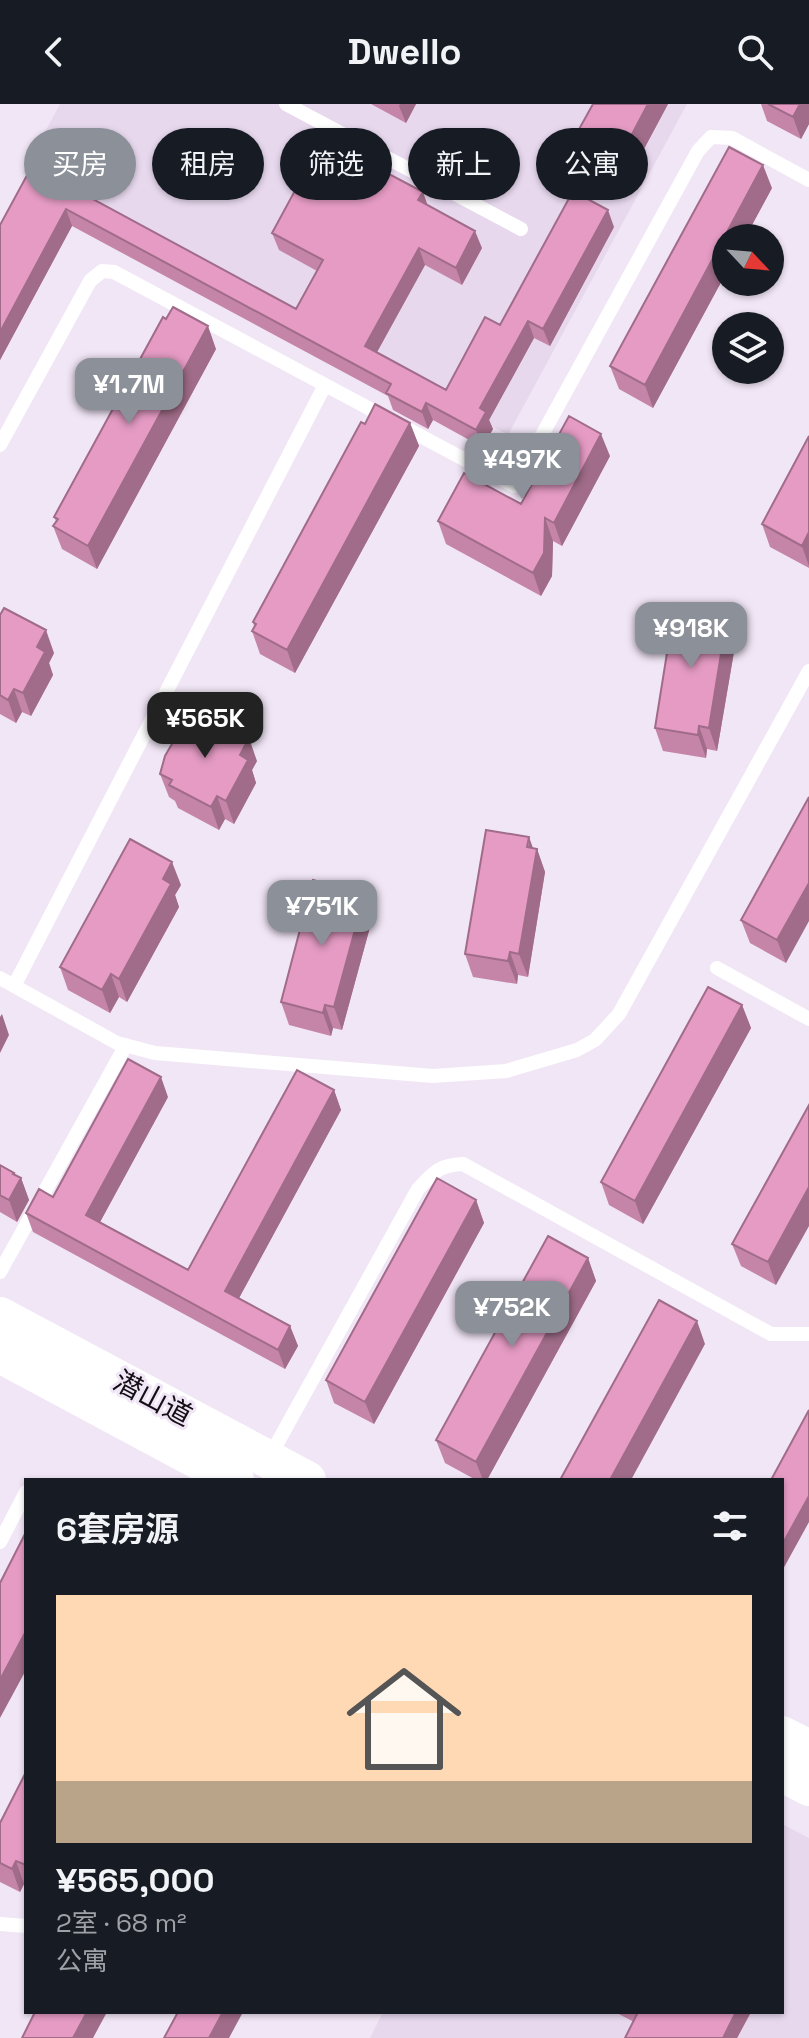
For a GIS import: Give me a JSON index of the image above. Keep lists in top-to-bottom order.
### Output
{
  "streets": {
    "main road": ["潜山道"]
  },
  "north": "bottom right",
  "page": {
    "header": "Dwello",
    "chip": [
      "买房",
      "租房",
      "筛选",
      "新上",
      "公寓"
    ],
    "price": [
      "¥1.7M",
      "¥497K",
      "¥918K",
      "¥565K",
      "¥751K",
      "¥752K"
    ],
    "heading": "6套房源",
    "list": [
      {
        "name": "¥565,000",
        "note": "2室 · 68 m² · 公寓"
      }
    ]
  }
}
